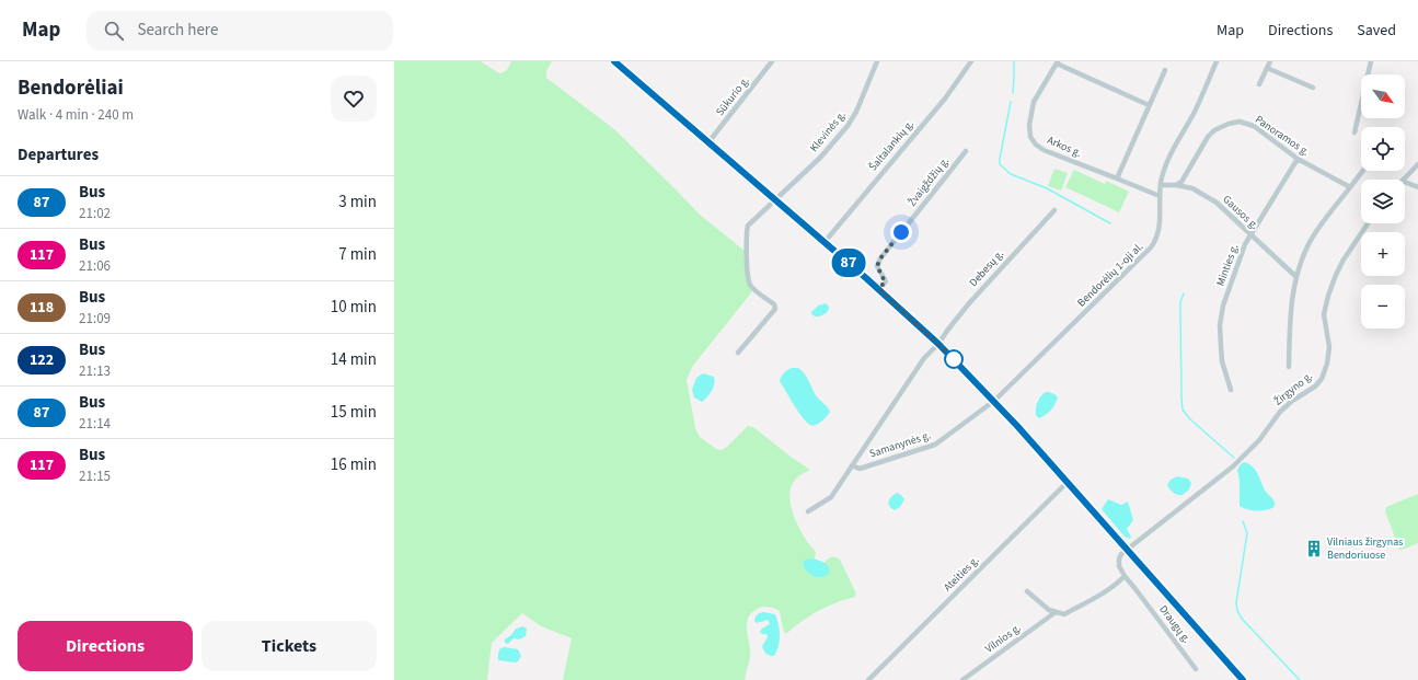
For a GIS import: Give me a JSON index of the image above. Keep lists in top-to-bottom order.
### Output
{
  "streets": {
    "street": [
      "Sūkurio g.",
      "Klevinės g.",
      "Panoramos g.",
      "Šaltalankių g.",
      "Arkos g.",
      "Žvaigždžių g.",
      "Gausos g.",
      "Minties g.",
      "Debesų g.",
      "Bendorėlių 1-oji al.",
      "Žirgyno g.",
      "Samanynės g.",
      "Ateities g.",
      "Draugų g.",
      "Vilnios g."
    ]
  },
  "crossings": [
    ["Panoramos g.", "Gausos g."],
    ["Panoramos g.", "Minties g."],
    ["Arkos g.", "Bendorėlių 1-oji al."],
    ["Gausos g.", "Minties g."],
    ["Gausos g.", "Bendorėlių 1-oji al."],
    ["Debesų g.", "Samanynės g."],
    ["Bendorėlių 1-oji al.", "Samanynės g."],
    ["Žirgyno g.", "Draugų g."],
    ["Draugų g.", "Vilnios g."]
  ],
  "places": {
    "building": ["Vilniaus žirgynas Bendoriuose"]
  },
  "lines": ["bus line 87"],
  "north": "bottom right",
  "page": {
    "header": "Map",
    "search": "Search here",
    "nav": ["Map", "Directions", "Saved"],
    "heading": [
      ["Bendorėliai", "Walk · 4 min · 240 m"],
      "Departures"
    ],
    "on_map": "87",
    "map_buttons": ["+", "−"],
    "list": [
      {
        "mark": "87",
        "name": "Bus",
        "note": "21:02",
        "value": "3 min"
      },
      {
        "mark": "117",
        "name": "Bus",
        "note": "21:06",
        "value": "7 min"
      },
      {
        "mark": "118",
        "name": "Bus",
        "note": "21:09",
        "value": "10 min"
      },
      {
        "mark": "122",
        "name": "Bus",
        "note": "21:13",
        "value": "14 min"
      },
      {
        "mark": "87",
        "name": "Bus",
        "note": "21:14",
        "value": "15 min"
      },
      {
        "mark": "117",
        "name": "Bus",
        "note": "21:15",
        "value": "16 min"
      }
    ],
    "buttons": ["Directions", "Tickets"]
  }
}
